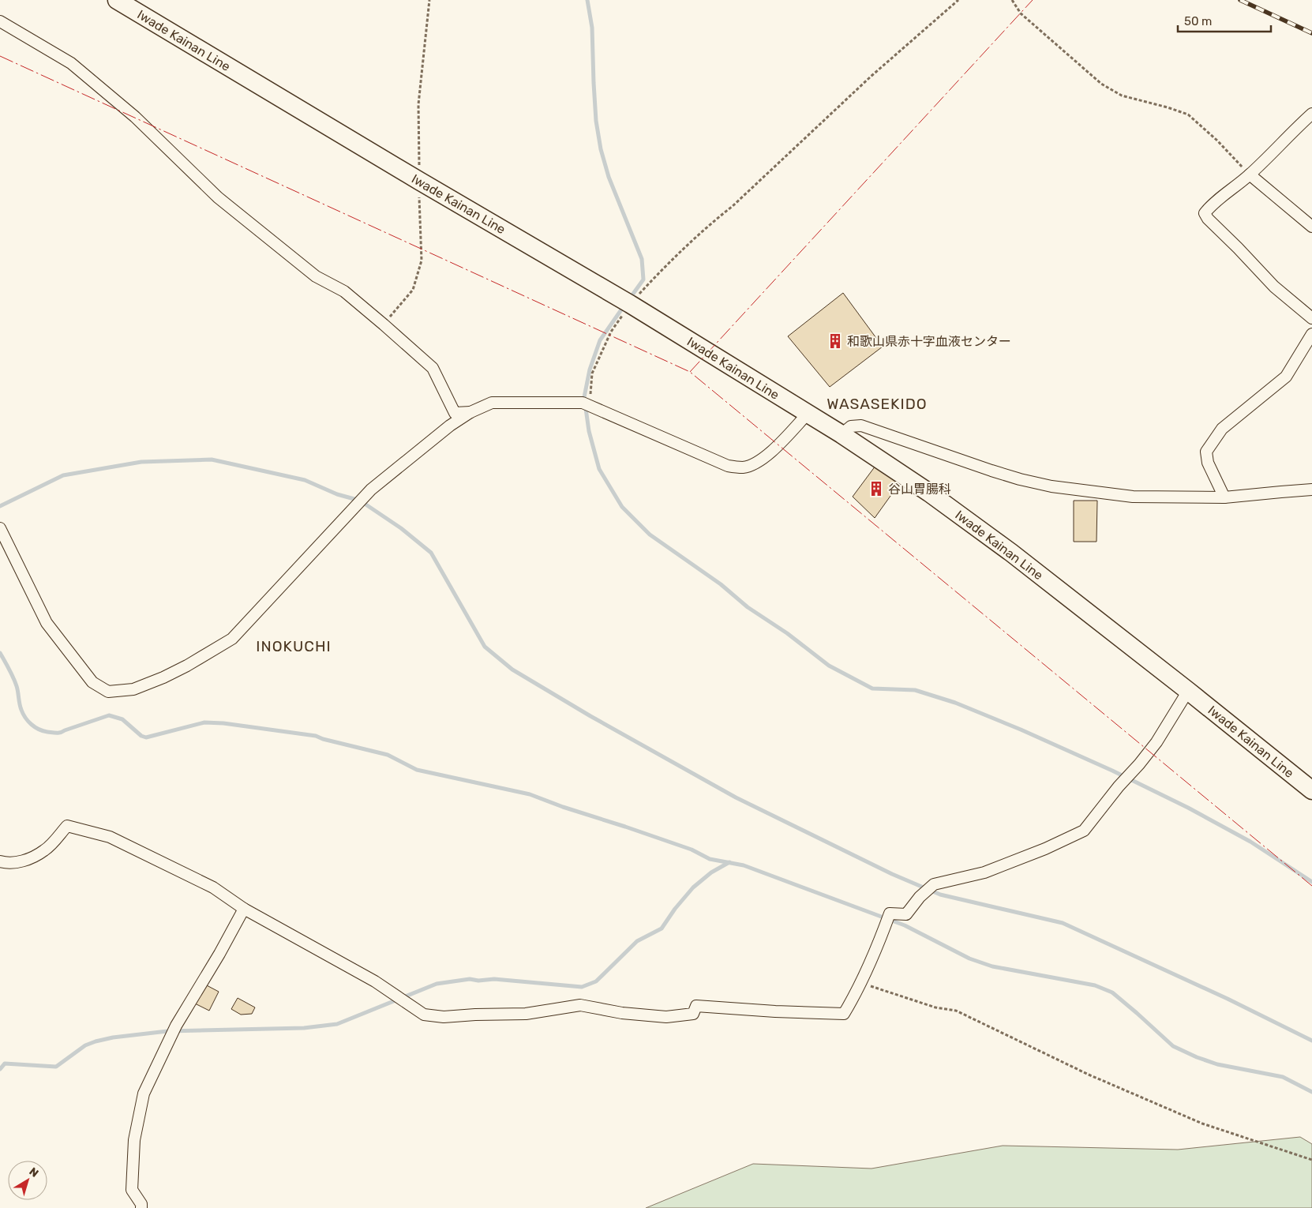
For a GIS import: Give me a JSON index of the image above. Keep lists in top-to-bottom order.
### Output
{
  "streets": {
    "main road": ["Iwade Kainan Line"]
  },
  "districts": ["WASASEKIDO", "INOKUCHI"],
  "places": {
    "building": ["和歌山県赤十字血液センター", "谷山胃腸科"]
  },
  "scale_bar": "50 m",
  "north": "top right"
}
